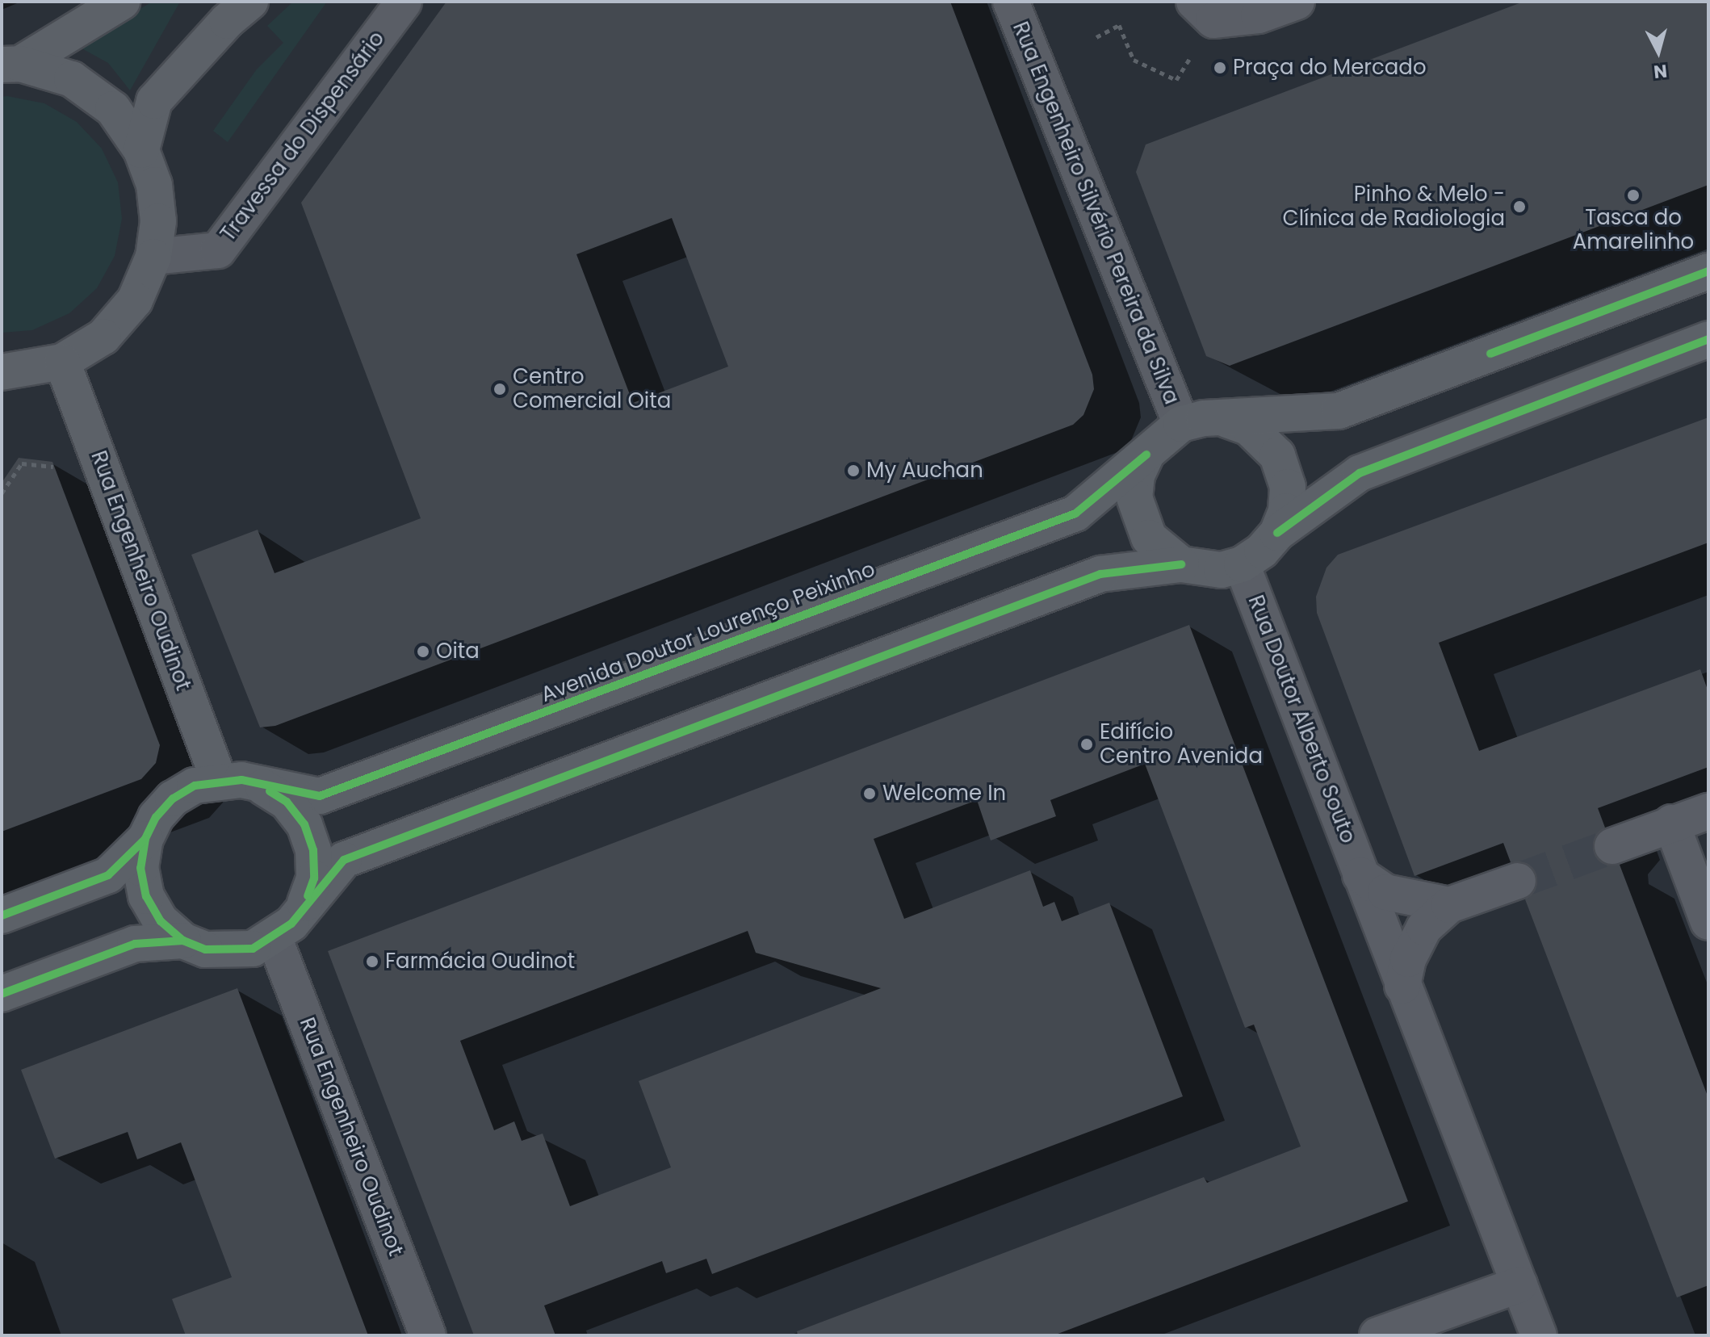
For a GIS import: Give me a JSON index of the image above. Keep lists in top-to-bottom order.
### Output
{
  "streets": {
    "main road": ["Rua Engenheiro Oudinot", "Avenida Doutor Lourenço Peixinho"],
    "street": ["Travessa do Dispensário", "Rua Engenheiro Silvério Pereira da Silva", "Rua Doutor Alberto Souto"]
  },
  "crossings": [
    ["Rua Engenheiro Silvério Pereira da Silva", "Avenida Doutor Lourenço Peixinho"],
    ["Rua Engenheiro Silvério Pereira da Silva", "Rua Doutor Alberto Souto"],
    ["Rua Engenheiro Oudinot", "Avenida Doutor Lourenço Peixinho"],
    ["Avenida Doutor Lourenço Peixinho", "Rua Doutor Alberto Souto"]
  ],
  "places": [
    "Praça do Mercado",
    "Tasca do Amarelinho",
    "Pinho & Melo - Clínica de Radiologia",
    "Centro Comercial Oita",
    "My Auchan",
    "Oita",
    "Edifício Centro Avenida",
    "Welcome In",
    "Farmácia Oudinot"
  ],
  "north": "bottom"
}
